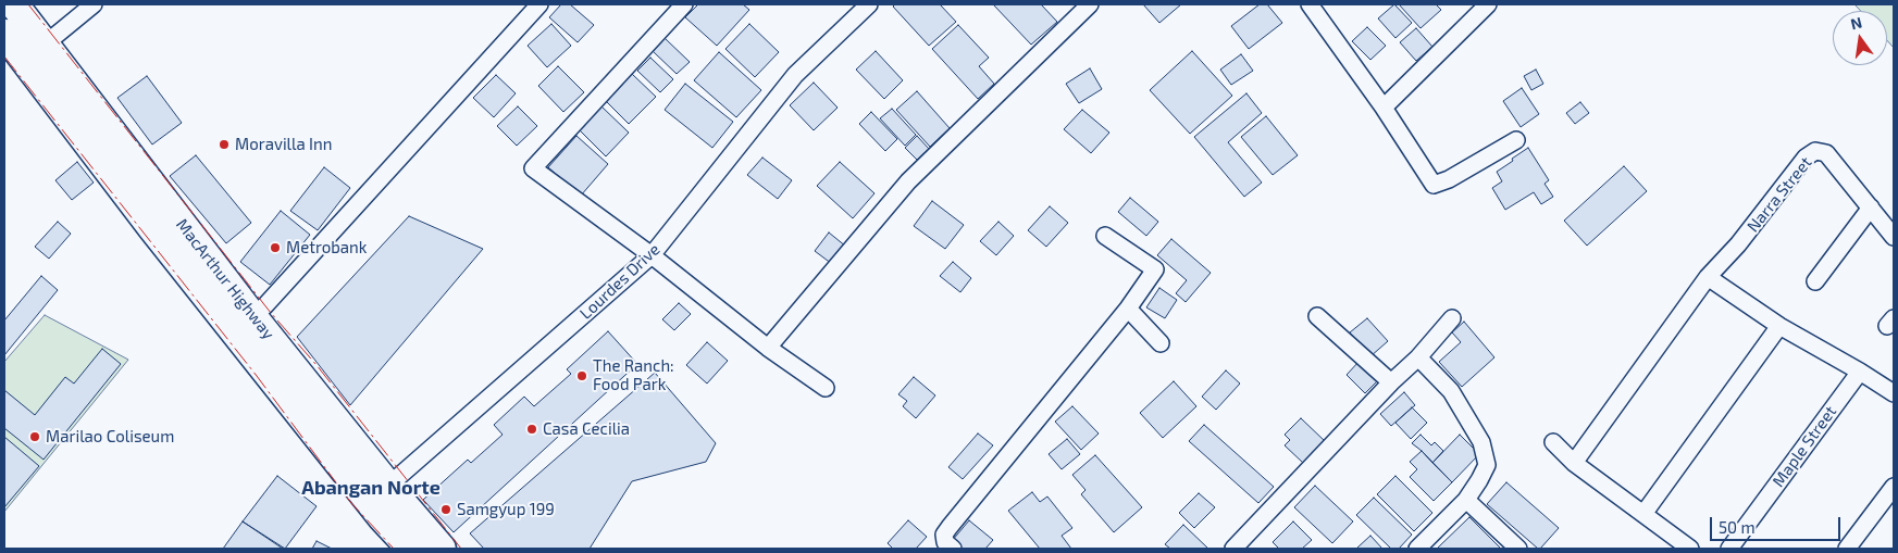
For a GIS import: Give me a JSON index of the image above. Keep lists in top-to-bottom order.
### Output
{
  "streets": {
    "highway": ["MacArthur Highway"],
    "street": ["Narra Street", "Lourdes Drive", "Maple Street"]
  },
  "crossings": [
    ["MacArthur Highway", "Lourdes Drive"]
  ],
  "districts": ["Abangan Norte"],
  "places": [
    "Moravilla Inn",
    "Metrobank",
    "The Ranch: Food Park",
    "Casa Cecilia",
    "Marilao Coliseum",
    "Samgyup 199"
  ],
  "scale_bar": "50 m",
  "north": "top"
}
